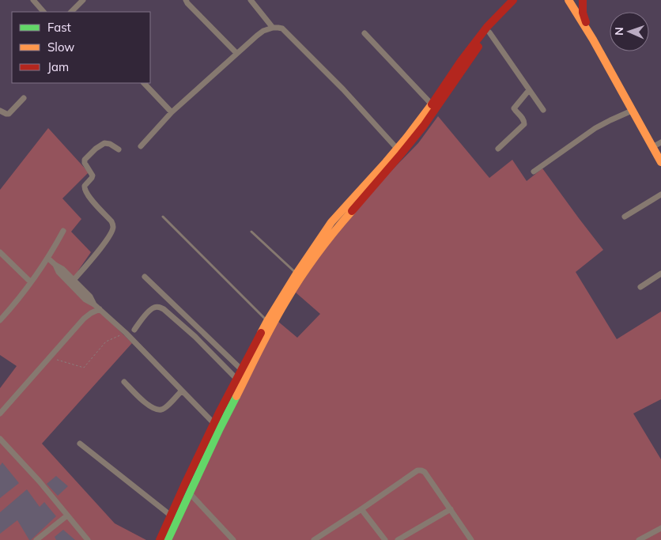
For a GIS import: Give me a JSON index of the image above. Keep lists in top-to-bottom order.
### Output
{
  "legend": ["Fast", "Slow", "Jam"],
  "north": "left"
}
